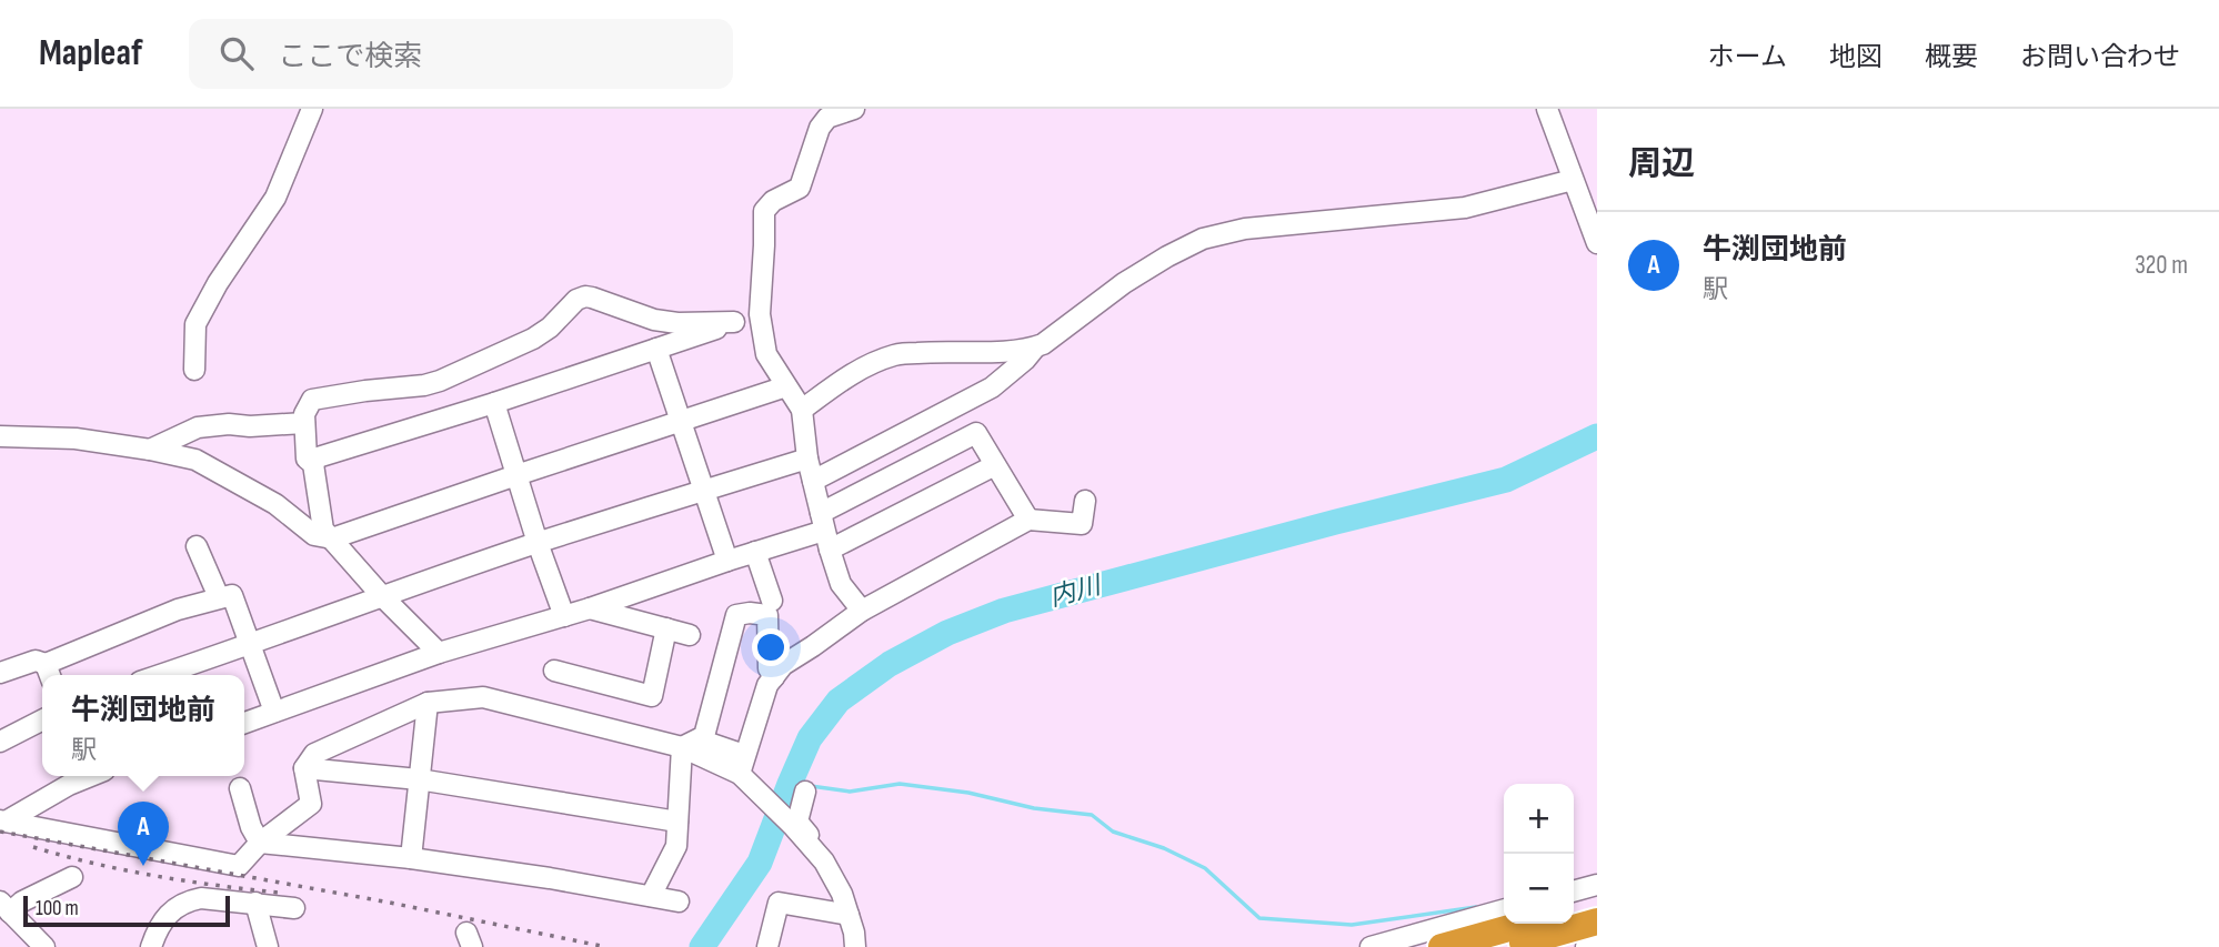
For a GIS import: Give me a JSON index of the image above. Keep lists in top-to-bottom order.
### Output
{
  "water": ["内川"],
  "scale_bar": "100 m",
  "page": {
    "header": "Mapleaf",
    "search": "ここで検索",
    "nav": [
      "ホーム",
      "地図",
      "概要",
      "お問い合わせ"
    ],
    "heading": "周辺",
    "list": [
      {
        "mark": "A",
        "name": "牛渕団地前",
        "note": "駅",
        "value": "320 m"
      }
    ],
    "popup": ["牛渕団地前", "駅"],
    "map_buttons": ["+", "−"],
    "pins": "A",
    "scale": "100 m"
  }
}
